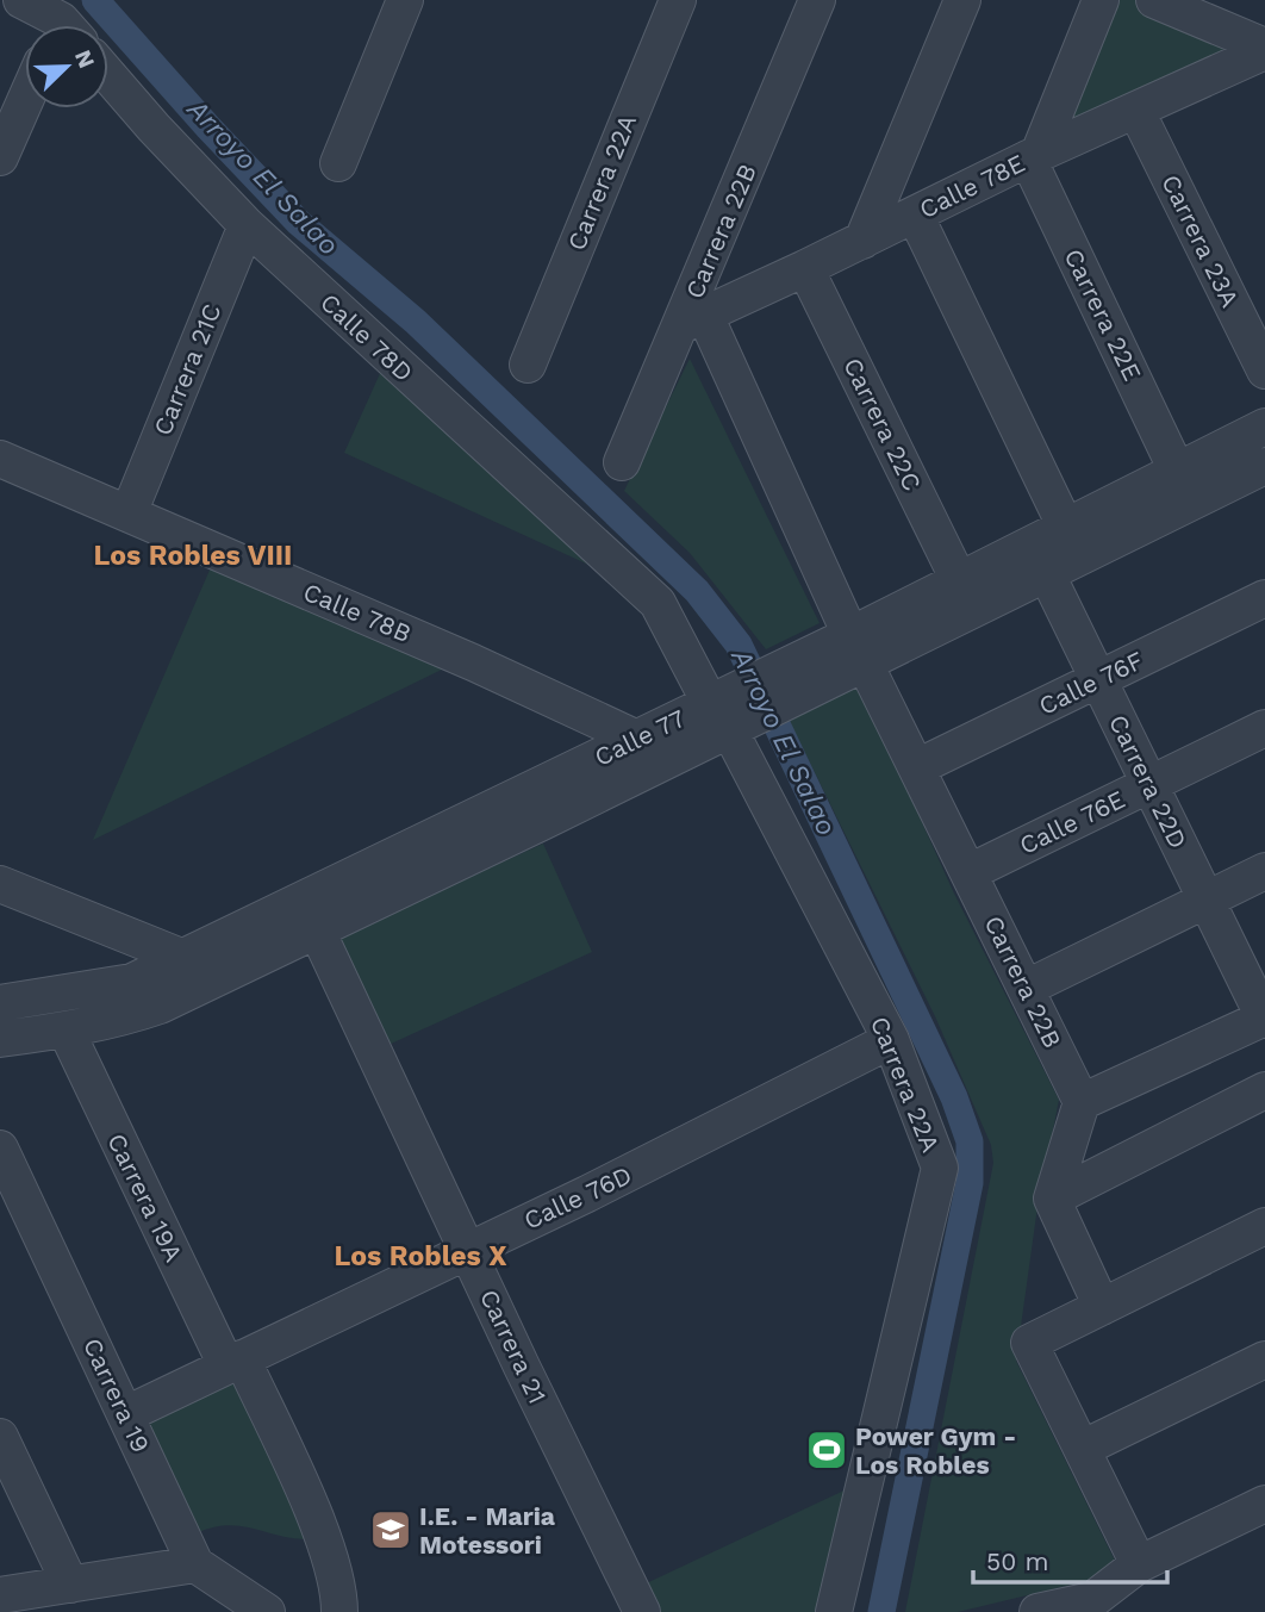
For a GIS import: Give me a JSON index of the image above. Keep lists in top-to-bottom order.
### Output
{
  "streets": {
    "street": [
      "Carrera 22A",
      "Calle 78E",
      "Carrera 22B",
      "Carrera 23A",
      "Carrera 22E",
      "Calle 78D",
      "Carrera 21C",
      "Carrera 22C",
      "Calle 78B",
      "Calle 76F",
      "Calle 77",
      "Carrera 22D",
      "Calle 76E",
      "Carrera 19A",
      "Calle 76D",
      "Carrera 21",
      "Carrera 19"
    ]
  },
  "crossings": [
    ["Carrera 22A", "Calle 78D"],
    ["Carrera 22A", "Calle 77"],
    ["Carrera 22A", "Calle 76D"],
    ["Calle 78E", "Carrera 22B"],
    ["Calle 78E", "Carrera 23A"],
    ["Calle 78E", "Carrera 22E"],
    ["Calle 78E", "Carrera 22C"],
    ["Carrera 22B", "Calle 76F"],
    ["Carrera 22B", "Calle 77"],
    ["Carrera 22B", "Calle 76E"],
    ["Carrera 22E", "Calle 77"],
    ["Calle 78D", "Carrera 21C"],
    ["Carrera 21C", "Calle 78B"],
    ["Carrera 22C", "Calle 77"],
    ["Calle 78B", "Calle 77"],
    ["Calle 76F", "Carrera 22D"],
    ["Calle 77", "Carrera 22D"],
    ["Calle 77", "Carrera 19A"],
    ["Calle 77", "Carrera 21"],
    ["Carrera 22D", "Calle 76E"],
    ["Carrera 19A", "Calle 76D"],
    ["Calle 76D", "Carrera 21"],
    ["Calle 76D", "Carrera 19"]
  ],
  "districts": ["Los Robles VIII", "Los Robles X"],
  "water": ["Arroyo El Salao"],
  "places": {
    "sports": ["Power Gym - Los Robles"],
    "school or university": ["I.E. - Maria Motessori"]
  },
  "scale_bar": "50 m",
  "north": "top right"
}
